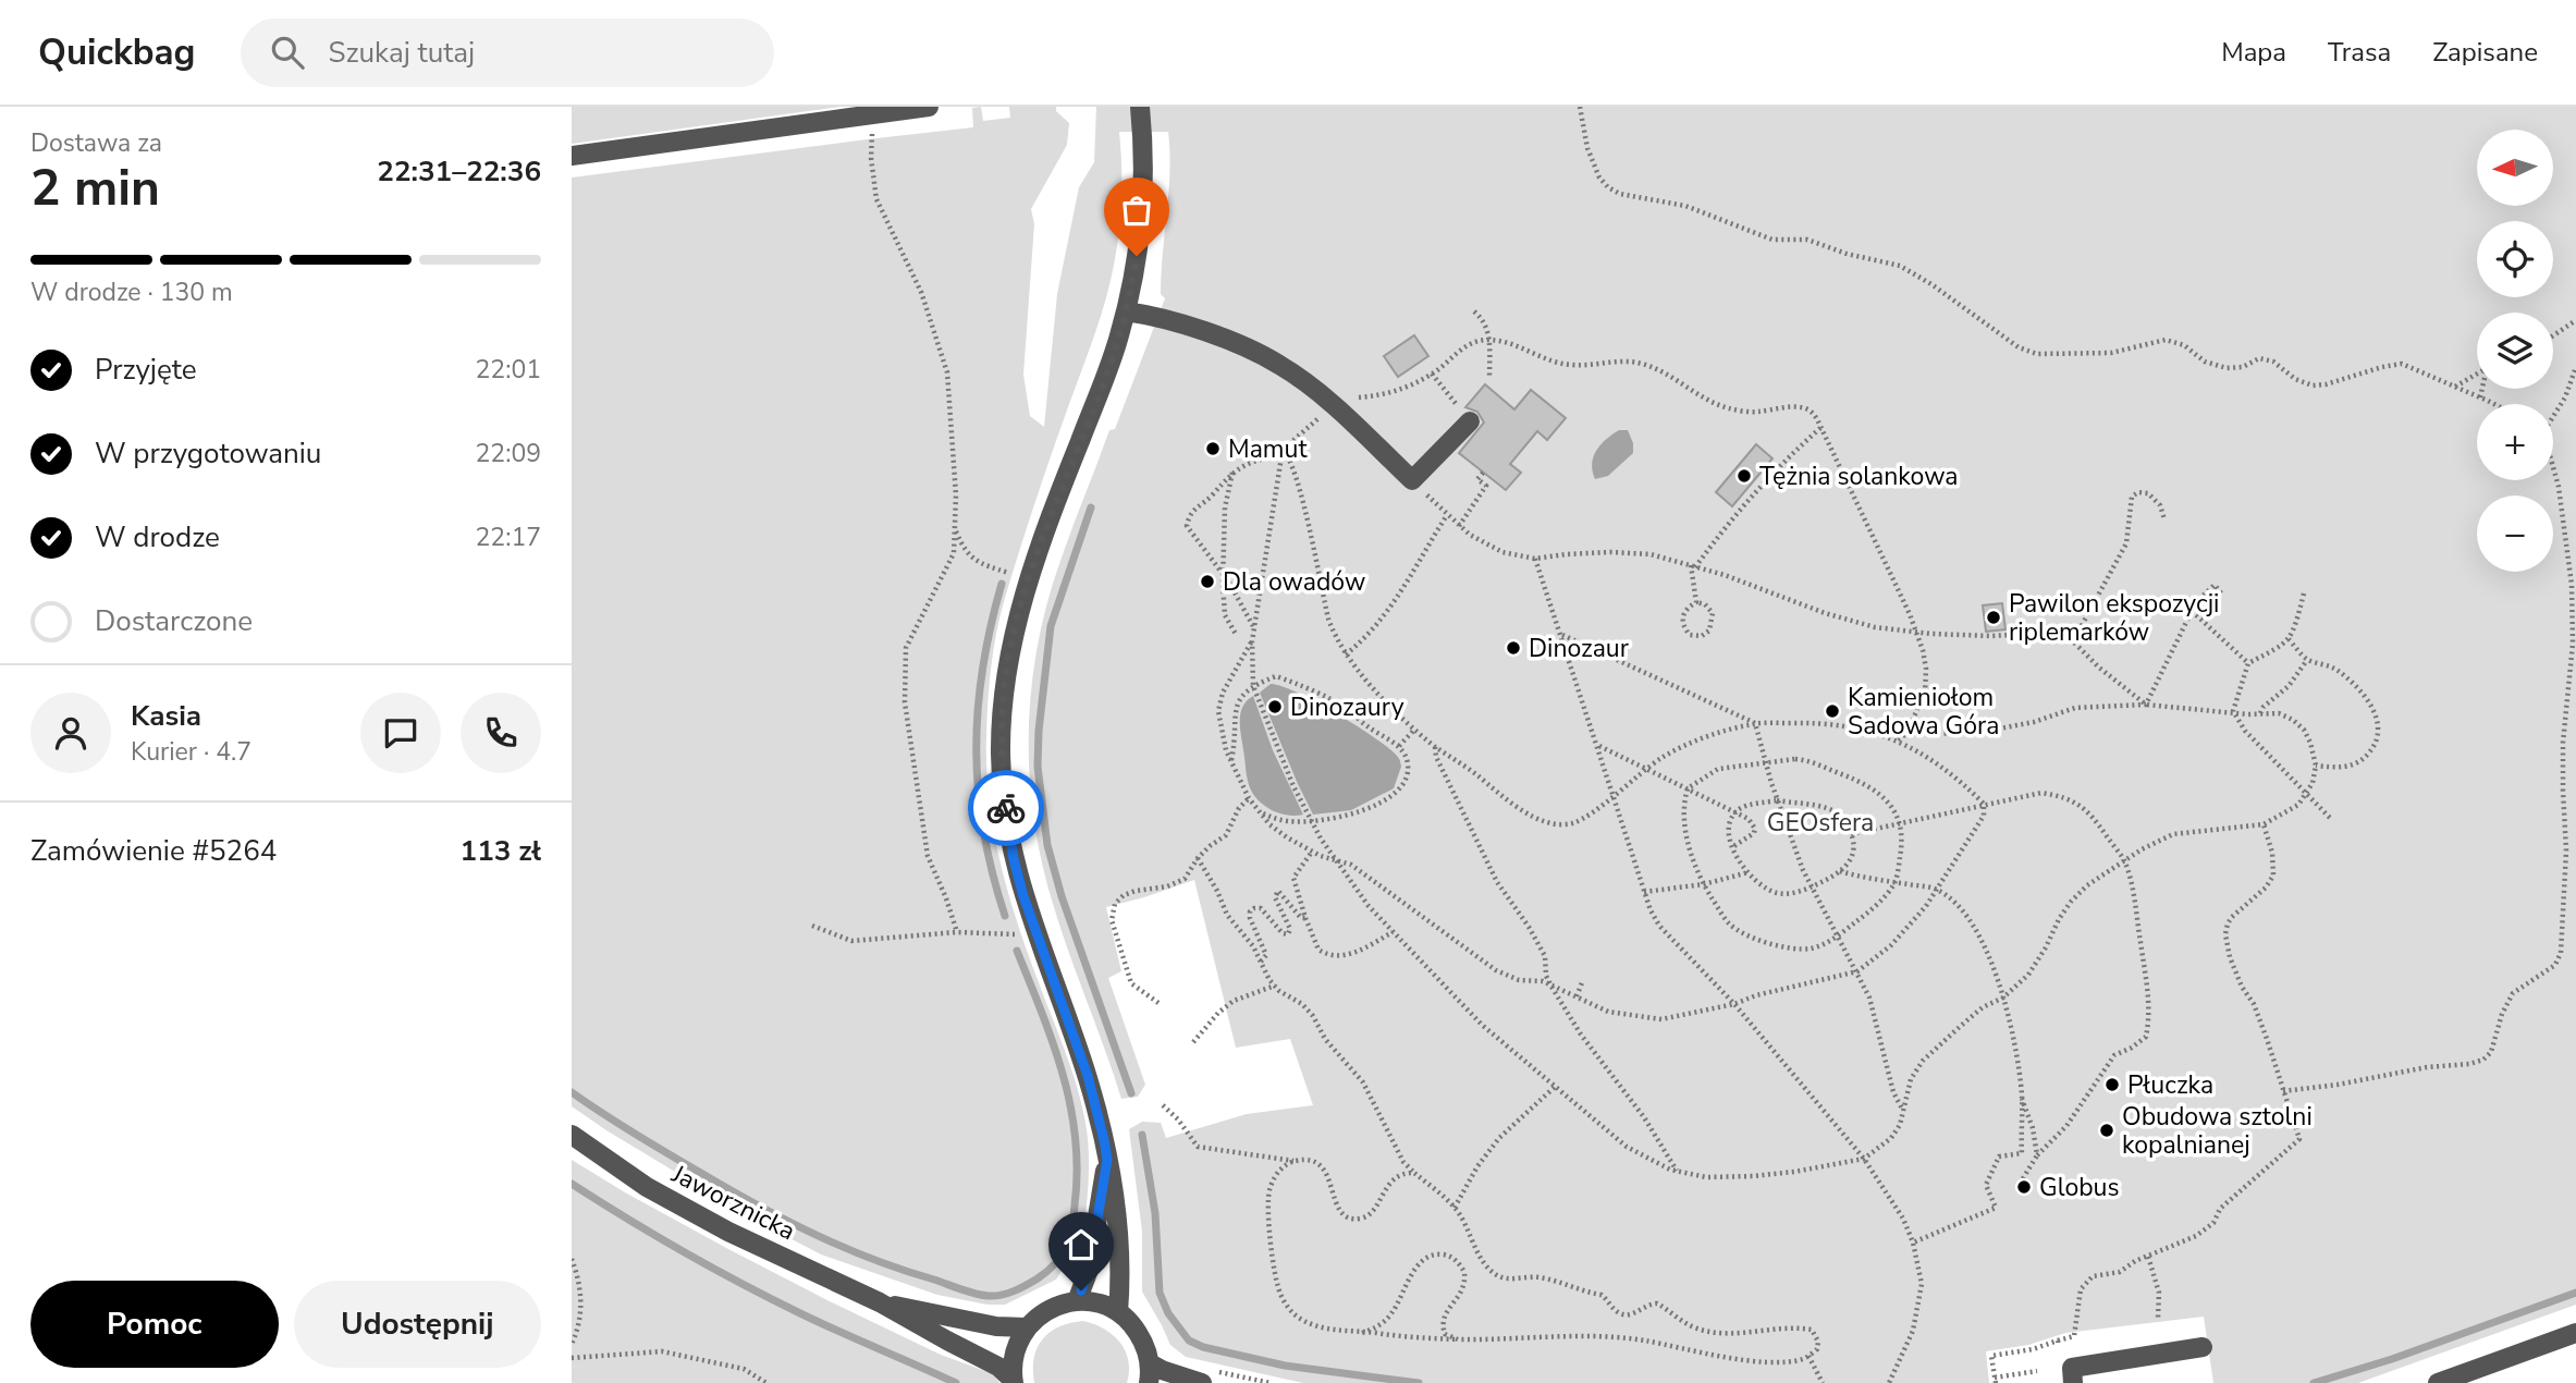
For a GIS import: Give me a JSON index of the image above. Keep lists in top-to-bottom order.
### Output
{
  "streets": {
    "street": ["Jaworznicka"]
  },
  "parks": ["GEOsfera"],
  "places": [
    "Mamut",
    "Tężnia solankowa",
    "Dla owadów",
    "Pawilon ekspozycji riplemarków",
    "Dinozaur",
    "Dinozaury",
    "Kamieniołom Sadowa Góra",
    "Płuczka",
    "Obudowa sztolni kopalnianej",
    "Globus"
  ],
  "north": "left",
  "page": {
    "header": "Quickbag",
    "search": "Szukaj tutaj",
    "nav": ["Mapa", "Trasa", "Zapisane"],
    "heading": ["2 min", "Dostawa za", "22:31–22:36"],
    "panel": [
      "Kasia",
      "Kurier · 4.7",
      "Zamówienie #5264",
      "113 zł"
    ],
    "map_buttons": ["+", "−"],
    "bar": "W drodze · 130 m",
    "list": [
      ["Przyjęte", "22:01"],
      ["W przygotowaniu", "22:09"],
      ["W drodze", "22:17"],
      "Dostarczone"
    ],
    "buttons": ["Pomoc", "Udostępnij"]
  }
}
